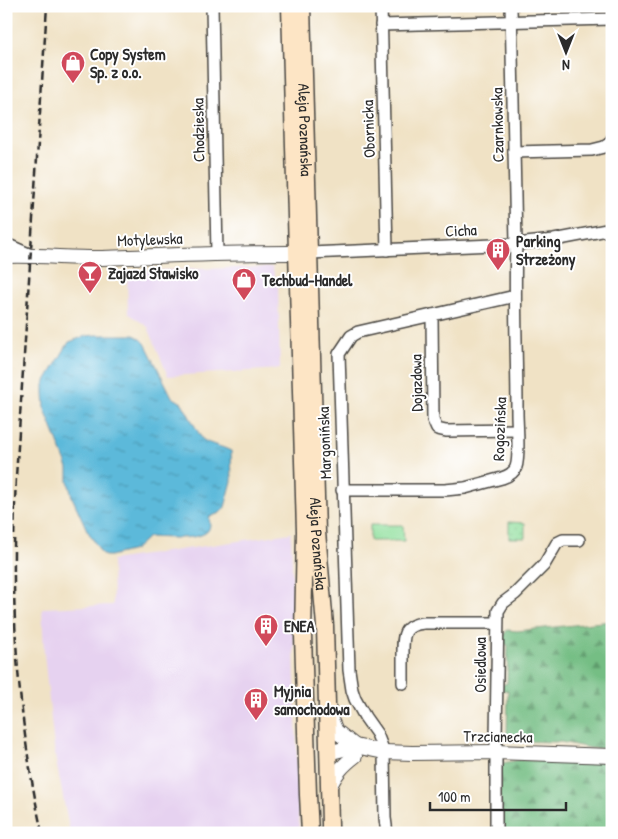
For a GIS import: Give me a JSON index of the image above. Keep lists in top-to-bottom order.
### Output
{
  "streets": {
    "main road": ["Aleja Poznańska"],
    "street": [
      "Czarnkowska",
      "Obornicka",
      "Chodzieska",
      "Cicha",
      "Motylewska",
      "Dojazdowa",
      "Rogozińska",
      "Margonińska",
      "Osiedlowa",
      "Trzcianecka"
    ]
  },
  "crossings": [
    ["Czarnkowska", "Cicha"],
    ["Czarnkowska", "Rogozińska"],
    ["Obornicka", "Cicha"],
    ["Chodzieska", "Motylewska"],
    ["Aleja Poznańska", "Cicha"],
    ["Aleja Poznańska", "Motylewska"],
    ["Aleja Poznańska", "Trzcianecka"],
    ["Cicha", "Motylewska"],
    ["Cicha", "Rogozińska"],
    ["Dojazdowa", "Rogozińska"],
    ["Dojazdowa", "Margonińska"],
    ["Rogozińska", "Margonińska"],
    ["Margonińska", "Trzcianecka"],
    ["Osiedlowa", "Trzcianecka"]
  ],
  "places": {
    "shop": ["Copy System Sp. z o.o.", "Techbud-Handel"],
    "building": ["Parking Strzeżony", "ENEA", "Myjnia samochodowa"],
    "bar": ["Zajazd Stawisko"]
  },
  "scale_bar": "100 m",
  "north": "bottom"
}
